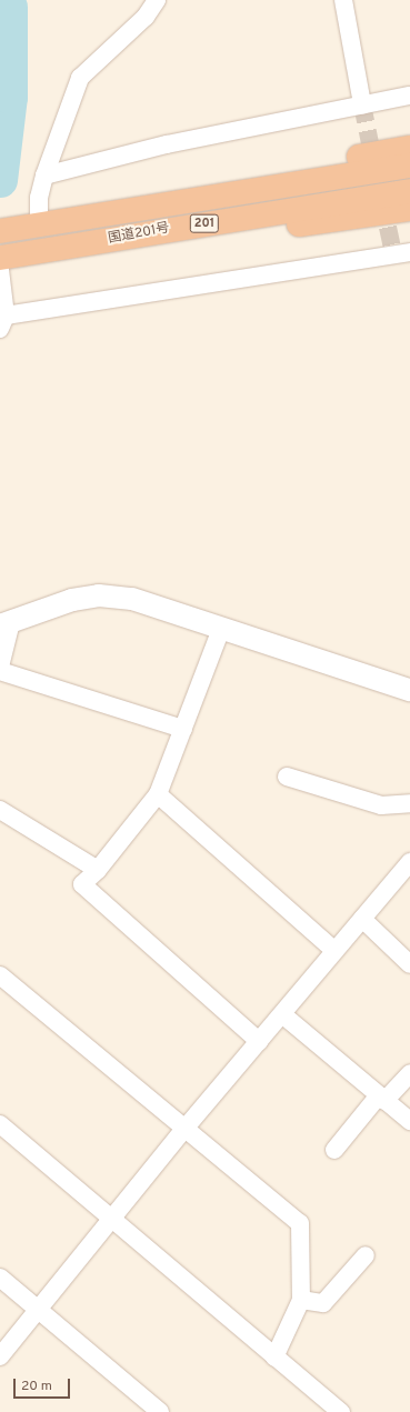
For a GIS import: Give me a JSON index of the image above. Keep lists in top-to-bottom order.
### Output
{
  "streets": {
    "highway": ["201", "国道201号"]
  },
  "crossings": [
    ["201", "国道201号"]
  ],
  "scale_bar": "20 m"
}
